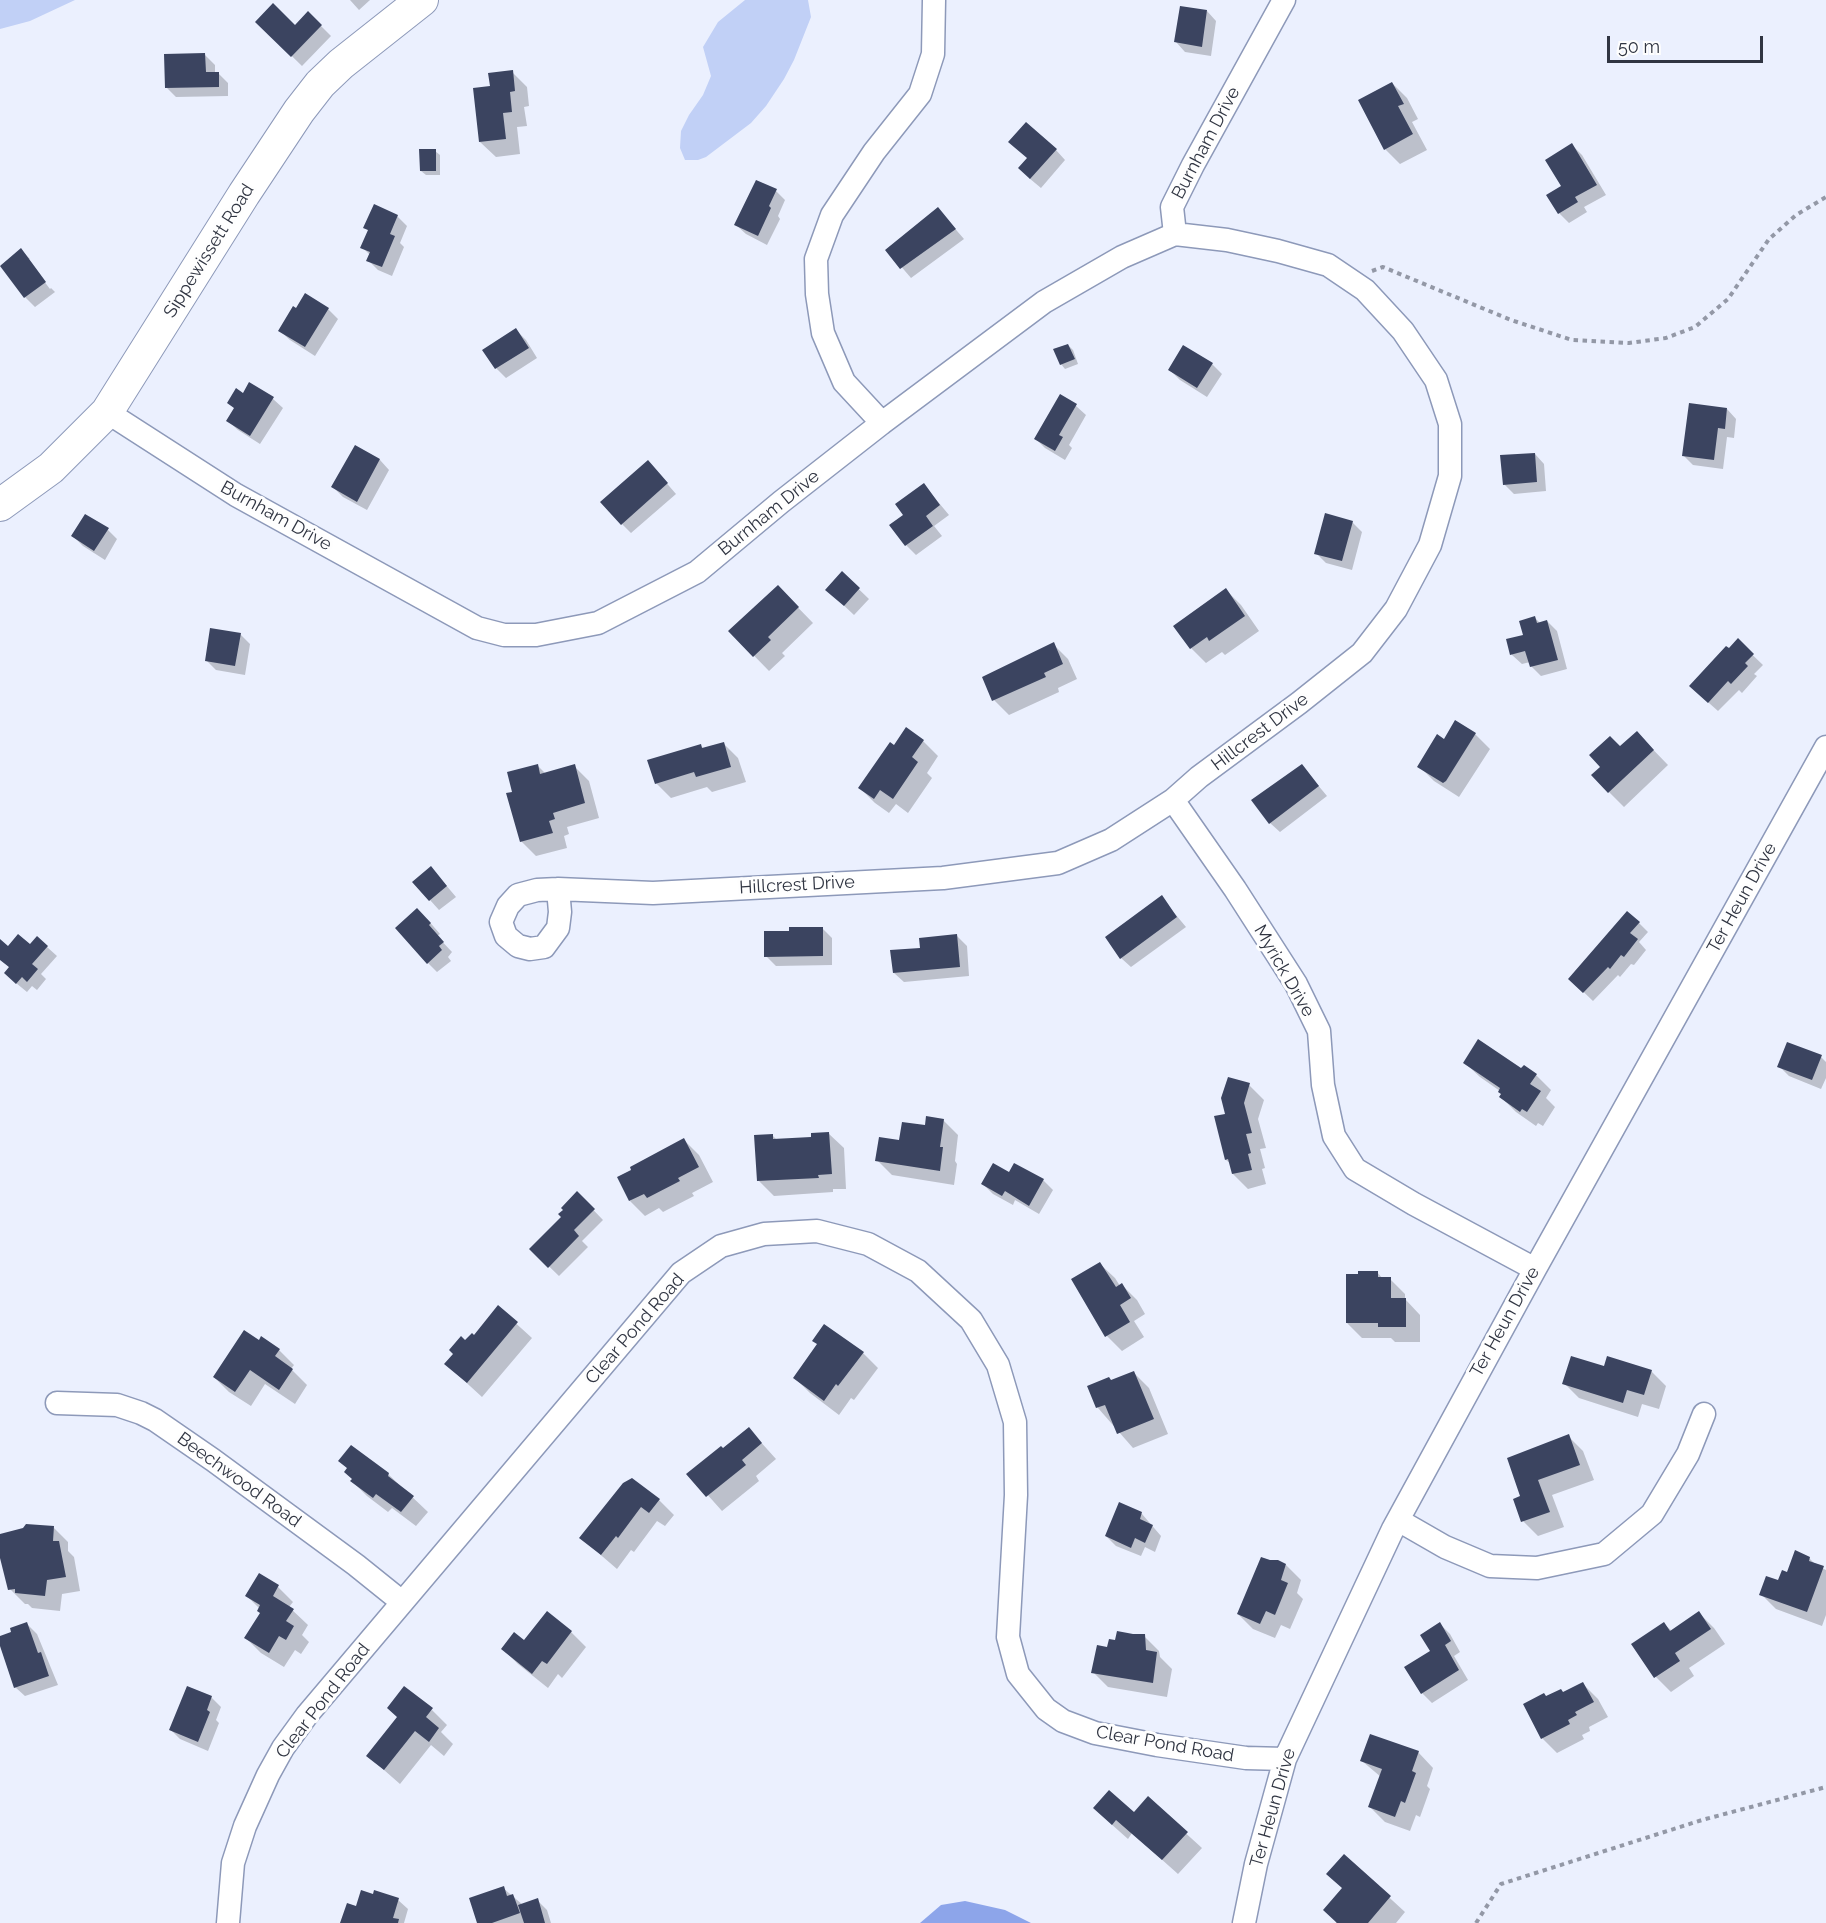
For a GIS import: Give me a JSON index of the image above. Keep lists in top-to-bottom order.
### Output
{
  "streets": {
    "main road": ["Sippewissett Road"],
    "street": [
      "Burnham Drive",
      "Hillcrest Drive",
      "Ter Heun Drive",
      "Myrick Drive",
      "Clear Pond Road",
      "Beechwood Road"
    ]
  },
  "crossings": [
    ["Burnham Drive", "Sippewissett Road"],
    ["Burnham Drive", "Hillcrest Drive"],
    ["Hillcrest Drive", "Myrick Drive"],
    ["Ter Heun Drive", "Myrick Drive"],
    ["Ter Heun Drive", "Clear Pond Road"],
    ["Clear Pond Road", "Beechwood Road"]
  ],
  "scale_bar": "50 m"
}
